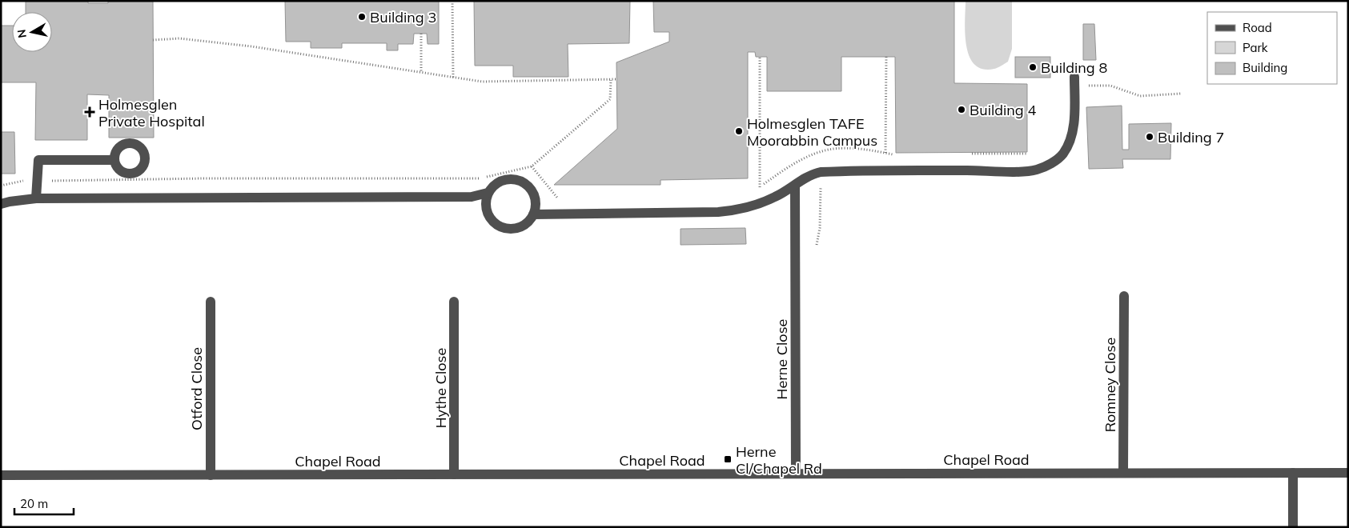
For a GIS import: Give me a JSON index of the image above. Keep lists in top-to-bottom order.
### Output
{
  "streets": {
    "street": [
      "Herne Close",
      "Romney Close",
      "Hythe Close",
      "Otford Close",
      "Chapel Road"
    ]
  },
  "crossings": [
    ["Herne Close", "Chapel Road"],
    ["Romney Close", "Chapel Road"],
    ["Hythe Close", "Chapel Road"],
    ["Otford Close", "Chapel Road"]
  ],
  "places": {
    "other": [
      "Building 3",
      "Building 8",
      "Building 4",
      "Holmesglen TAFE Moorabbin Campus",
      "Building 7"
    ],
    "health": ["Holmesglen Private Hospital"],
    "transit": ["Herne Cl/Chapel Rd"]
  },
  "legend": ["Road", "Park", "Building"],
  "scale_bar": "20 m",
  "north": "left"
}
